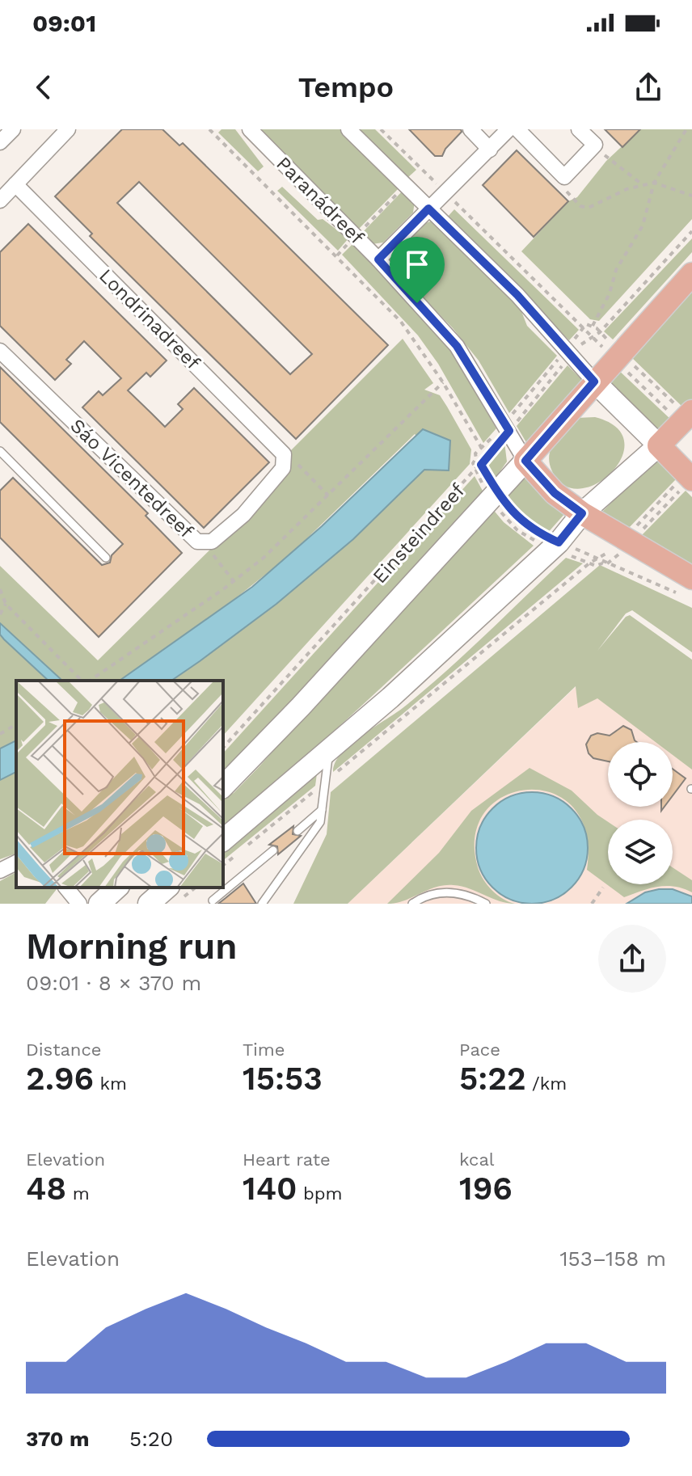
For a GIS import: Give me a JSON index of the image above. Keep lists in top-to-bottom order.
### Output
{
  "streets": {
    "main road": ["Einsteindreef"],
    "street": ["Paranádreef", "Londrinadreef", "Sáo Vicentedreef"]
  },
  "crossings": [
    ["Paranádreef", "Einsteindreef"],
    ["Londrinadreef", "Sáo Vicentedreef"]
  ],
  "page": {
    "status": "09:01",
    "header": "Tempo",
    "heading": ["Morning run", "09:01 · 8 × 370 m"],
    "stats": [
      ["Distance", "2.96 km"],
      ["Time", "15:53"],
      ["Pace", "5:22 /km"],
      ["Elevation", "48 m"],
      ["Heart rate", "140 bpm"],
      ["kcal", "196"]
    ],
    "chart": ["Elevation", "153–158 m"],
    "list": [
      {
        "name": "370 m",
        "note": "5:20"
      }
    ]
  }
}
